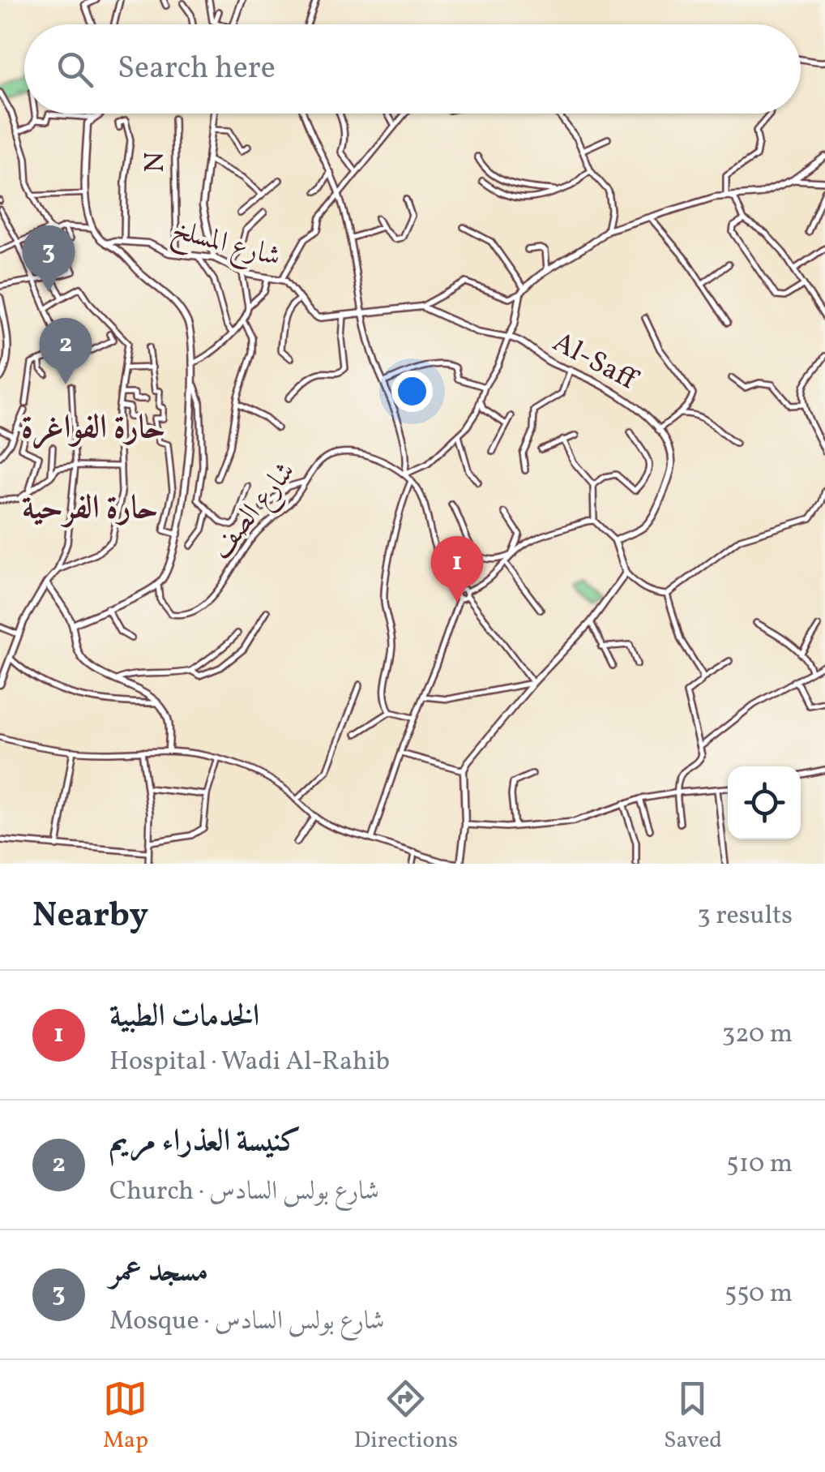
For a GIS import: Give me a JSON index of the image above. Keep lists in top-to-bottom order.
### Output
{
  "streets": {
    "street": [
      "N",
      "شارع المسلخ",
      "Al-Saff",
      "شارع الصف"
    ]
  },
  "crossings": [
    ["N", "شارع المسلخ"],
    ["شارع المسلخ", "Al-Saff"]
  ],
  "districts": ["حارة الفواغرة", "حارة الفرحية"],
  "page": {
    "search": "Search here",
    "pins": ["3", "2", "1"],
    "heading": ["Nearby", "3 results"],
    "list": [
      {
        "mark": "1",
        "name": "الخدمات الطبية",
        "note": "Hospital · Wadi Al-Rahib",
        "value": "320 m"
      },
      {
        "mark": "2",
        "name": "كنيسة العذراء مريم",
        "note": "Church · شارع بولس السادس",
        "value": "510 m"
      },
      {
        "mark": "3",
        "name": "مسجد عمر",
        "note": "Mosque · شارع بولس السادس",
        "value": "550 m"
      }
    ],
    "nav": ["Map", "Directions", "Saved"]
  }
}
